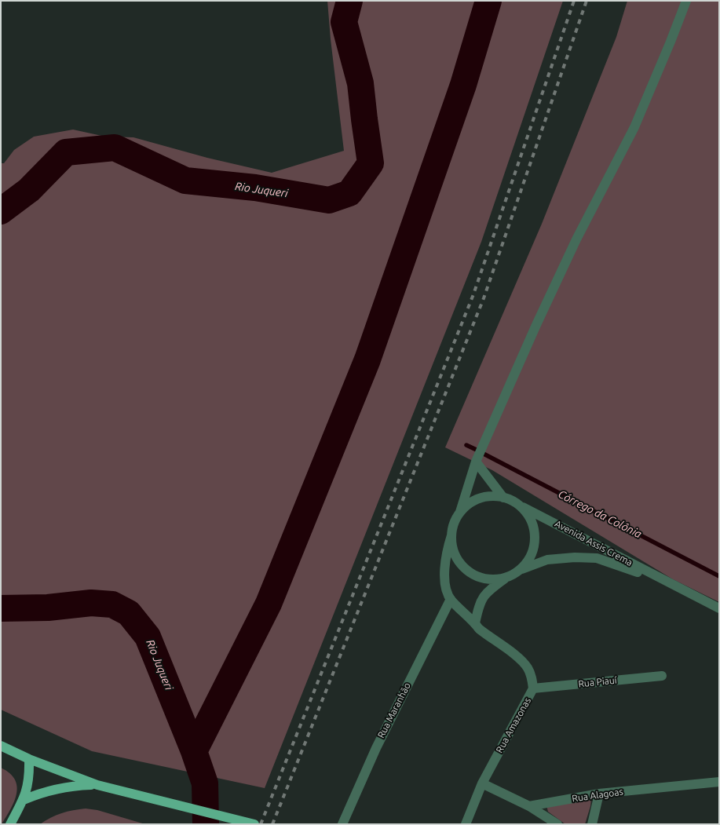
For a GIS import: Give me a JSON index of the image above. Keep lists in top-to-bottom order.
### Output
{
  "streets": {
    "street": [
      "Avenida Assis Crema",
      "Rua Piauí",
      "Rua Maranhão",
      "Rua Amazonas",
      "Rua Alagoas"
    ]
  },
  "crossings": [
    ["Avenida Assis Crema", "Rua Amazonas"],
    ["Rua Piauí", "Rua Amazonas"],
    ["Rua Maranhão", "Rua Amazonas"]
  ],
  "water": ["Rio Juqueri", "Córrego da Colônia"]
}
